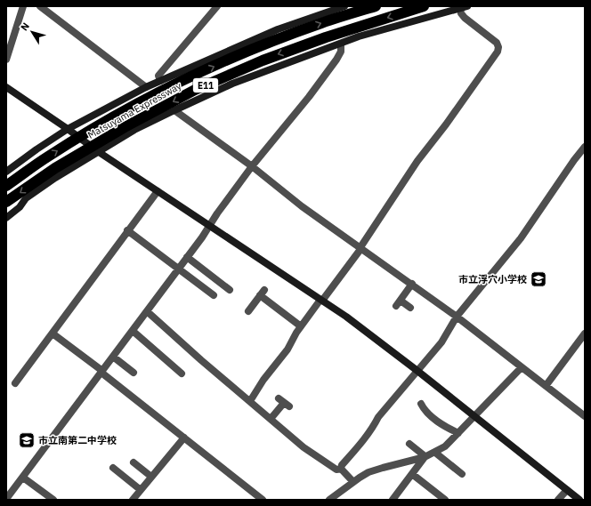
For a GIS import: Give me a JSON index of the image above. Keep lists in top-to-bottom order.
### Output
{
  "streets": {
    "highway": ["E11", "Matsuyama Expressway"]
  },
  "places": {
    "school or university": ["市立浮穴小学校", "市立南第二中学校"]
  },
  "north": "top left"
}
